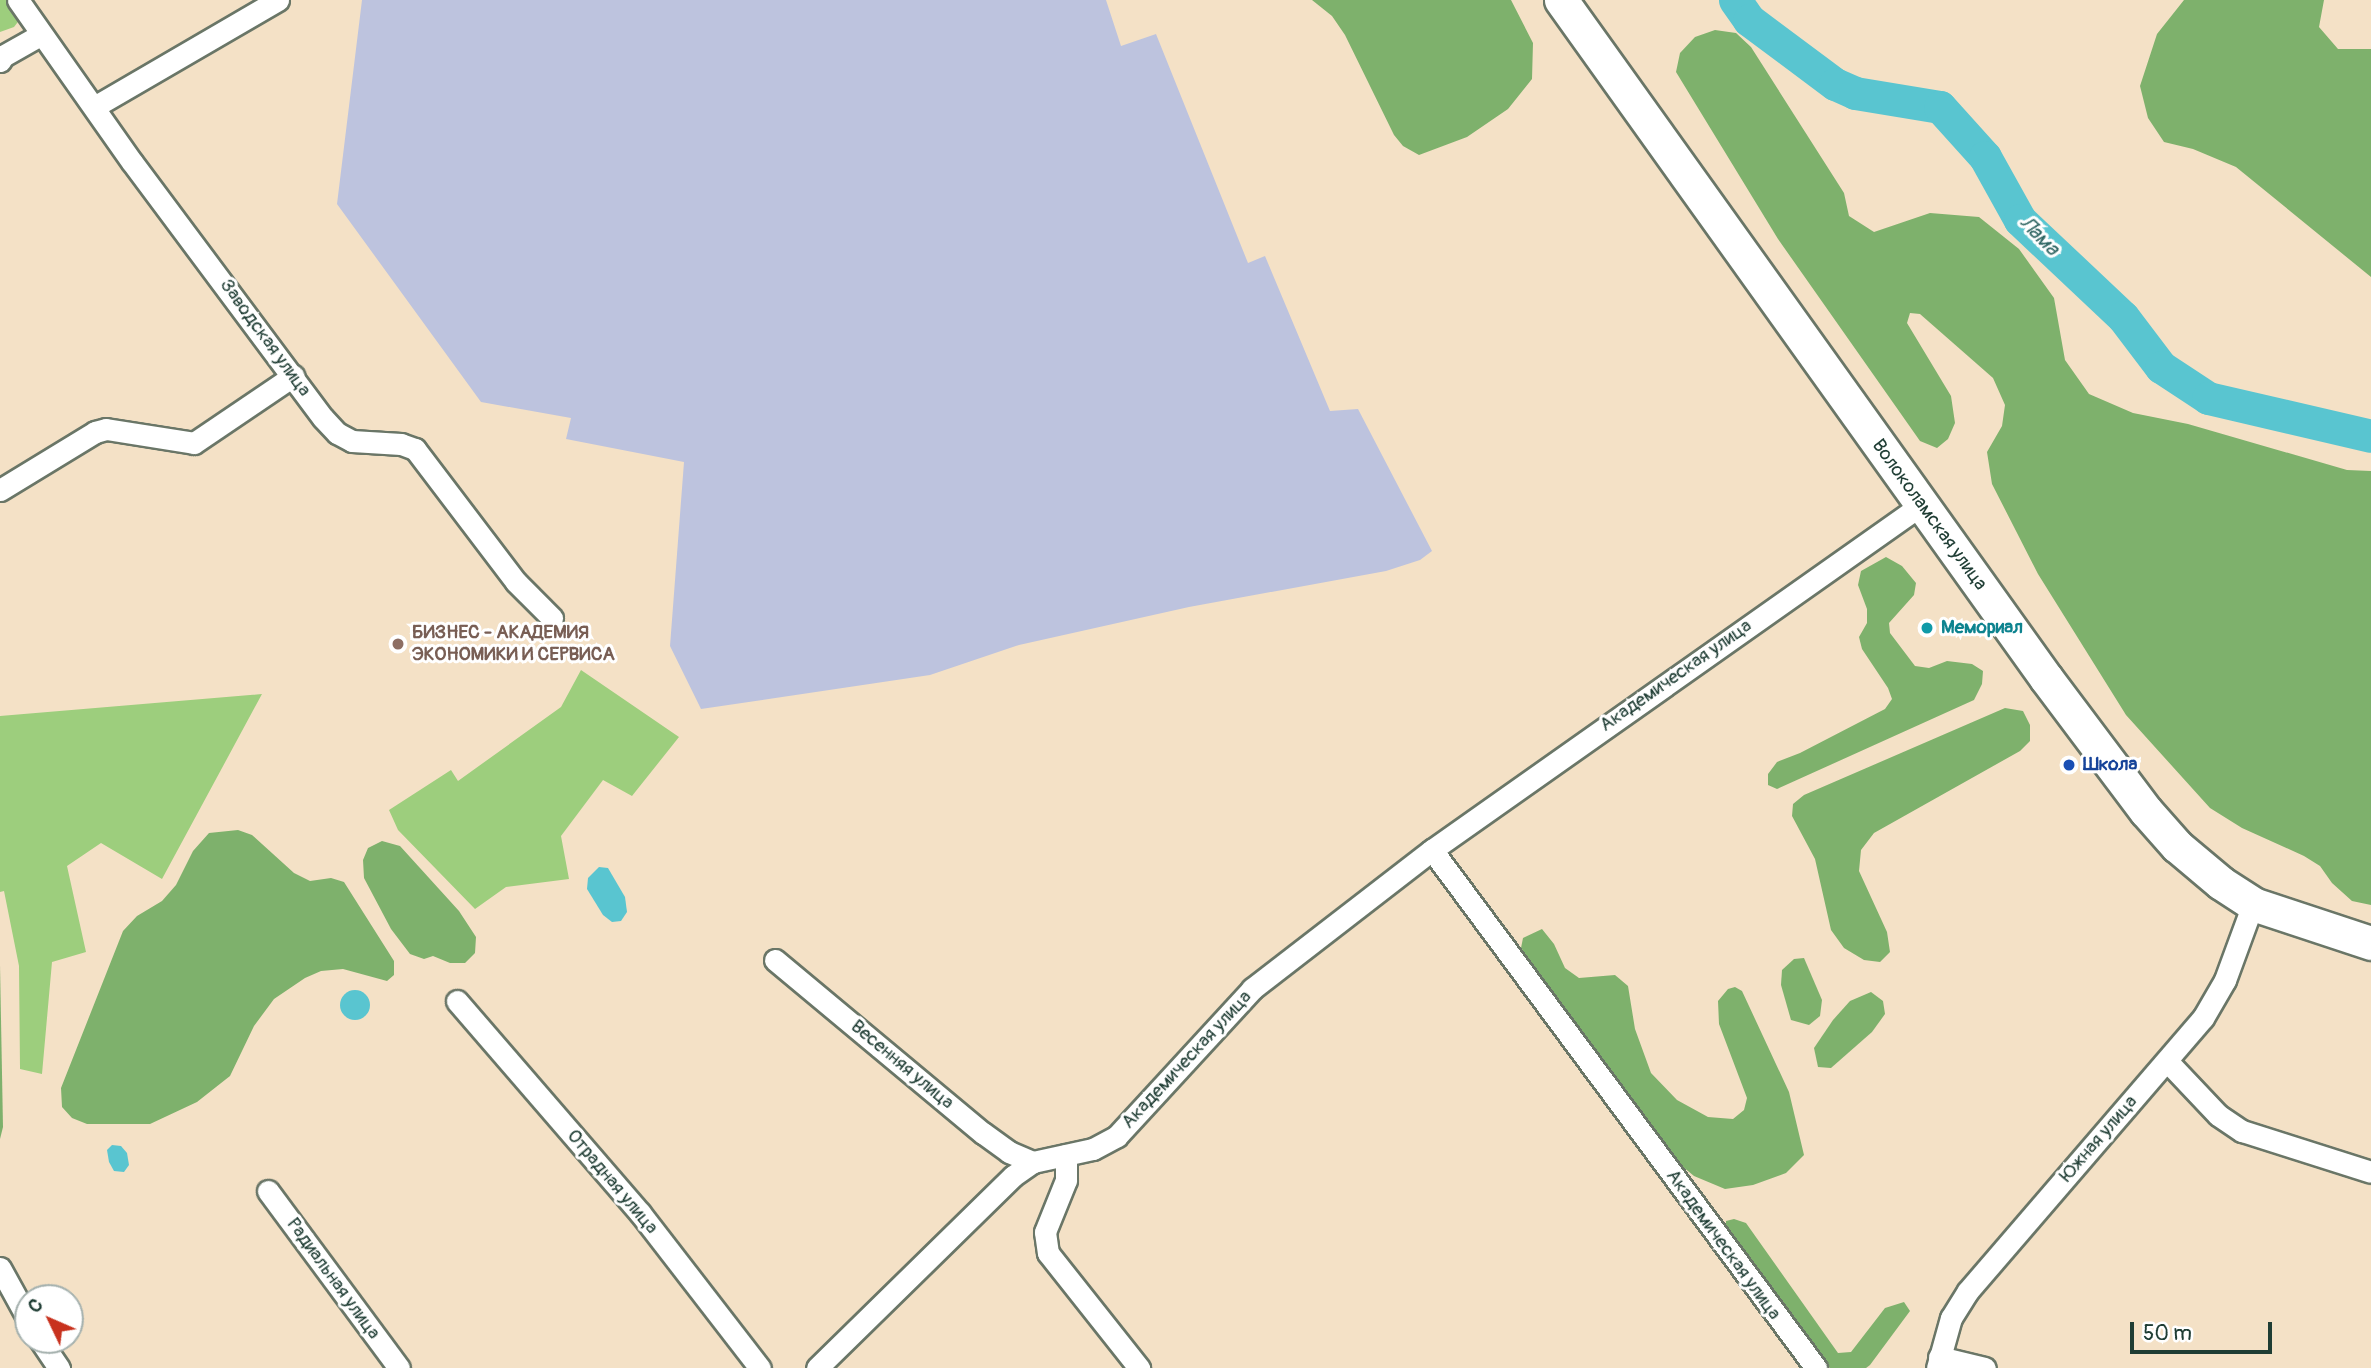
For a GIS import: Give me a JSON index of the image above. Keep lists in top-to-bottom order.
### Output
{
  "streets": {
    "main road": ["Волоколамская улица"],
    "street": [
      "Заводская улица",
      "Академическая улица",
      "Весенняя улица",
      "Южная улица",
      "Отрадная улица",
      "Радиальная улица"
    ]
  },
  "crossings": [
    ["Волоколамская улица", "Академическая улица"],
    ["Волоколамская улица", "Южная улица"],
    ["Академическая улица", "Весенняя улица"]
  ],
  "water": ["Лама"],
  "places": ["Мемориал", "БИЗНЕС - АКАДЕМИЯ ЭКОНОМИКИ И СЕРВИСА", "Школа"],
  "scale_bar": "50 m",
  "north": "top left"
}
